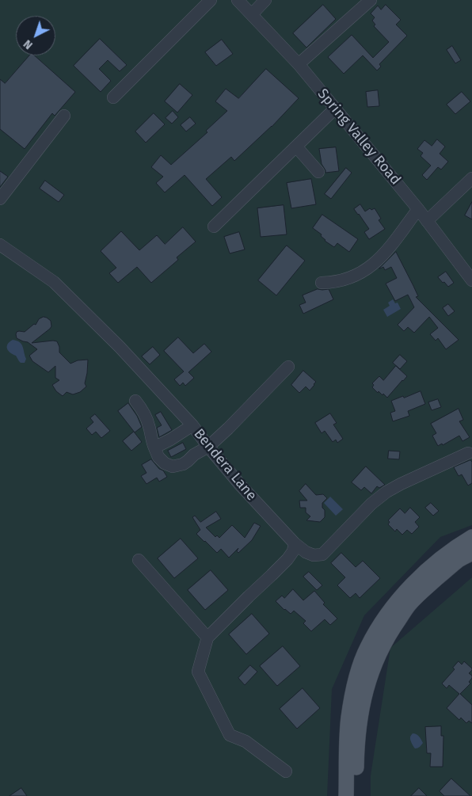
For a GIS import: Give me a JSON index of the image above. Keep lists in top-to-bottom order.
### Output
{
  "streets": {
    "street": ["Spring Valley Road", "Bendera Lane"]
  },
  "north": "bottom left"
}
